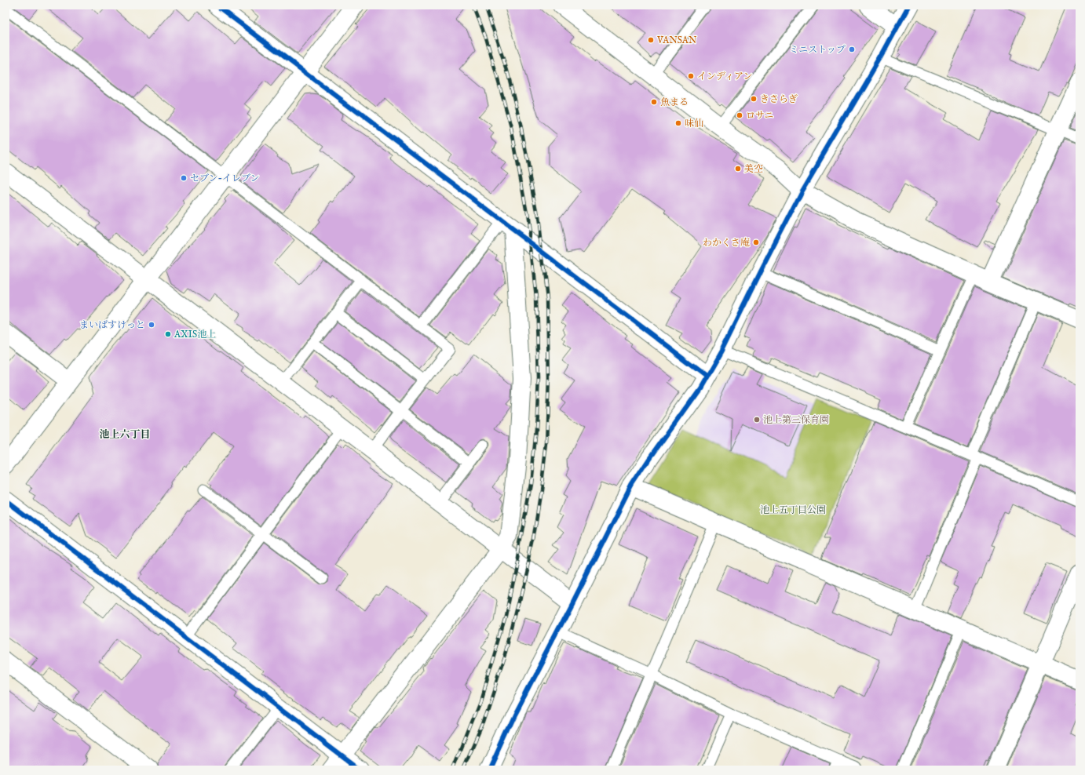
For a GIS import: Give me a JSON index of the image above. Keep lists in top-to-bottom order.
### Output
{
  "districts": ["池上六丁目"],
  "parks": ["池上五丁目公園"],
  "places": [
    "VANSAN",
    "ミニストップ",
    "インディアン",
    "きさらぎ",
    "魚まる",
    "ロサニ",
    "味仙",
    "美空",
    "セブン-イレブン",
    "わかくさ庵",
    "まいばすけっと",
    "AXIS池上",
    "池上第三保育園"
  ]
}
